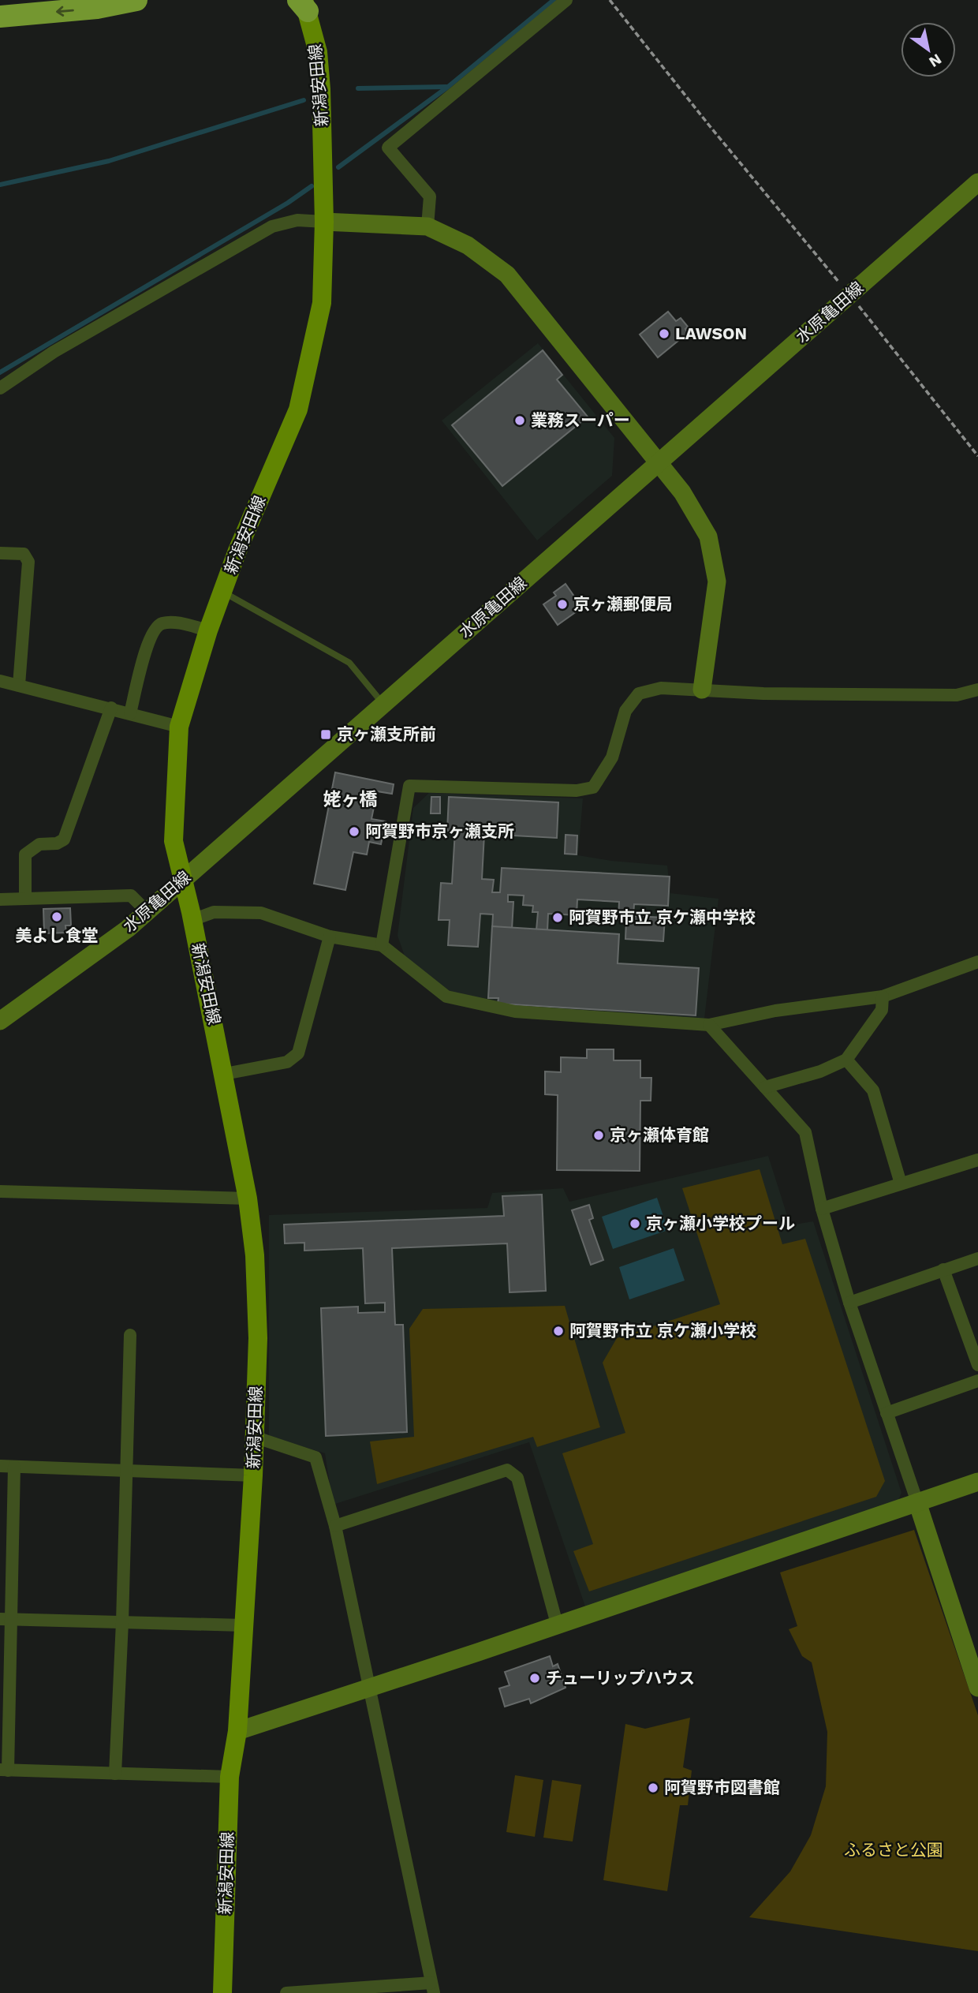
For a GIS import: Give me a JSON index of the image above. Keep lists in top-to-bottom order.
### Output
{
  "streets": {
    "main road": ["新潟安田線"],
    "street": ["水原亀田線"]
  },
  "crossings": [
    ["新潟安田線", "水原亀田線"]
  ],
  "districts": ["姥ヶ橋"],
  "parks": ["ふるさと公園"],
  "places": {
    "other": [
      "LAWSON",
      "業務スーパー",
      "京ヶ瀬郵便局",
      "阿賀野市京ヶ瀬支所",
      "美よし食堂",
      "阿賀野市立 京ケ瀬中学校",
      "京ヶ瀬体育館",
      "京ヶ瀬小学校プール",
      "阿賀野市立 京ケ瀬小学校",
      "チューリップハウス",
      "阿賀野市図書館"
    ],
    "transit": ["京ヶ瀬支所前"]
  },
  "north": "bottom right"
}
